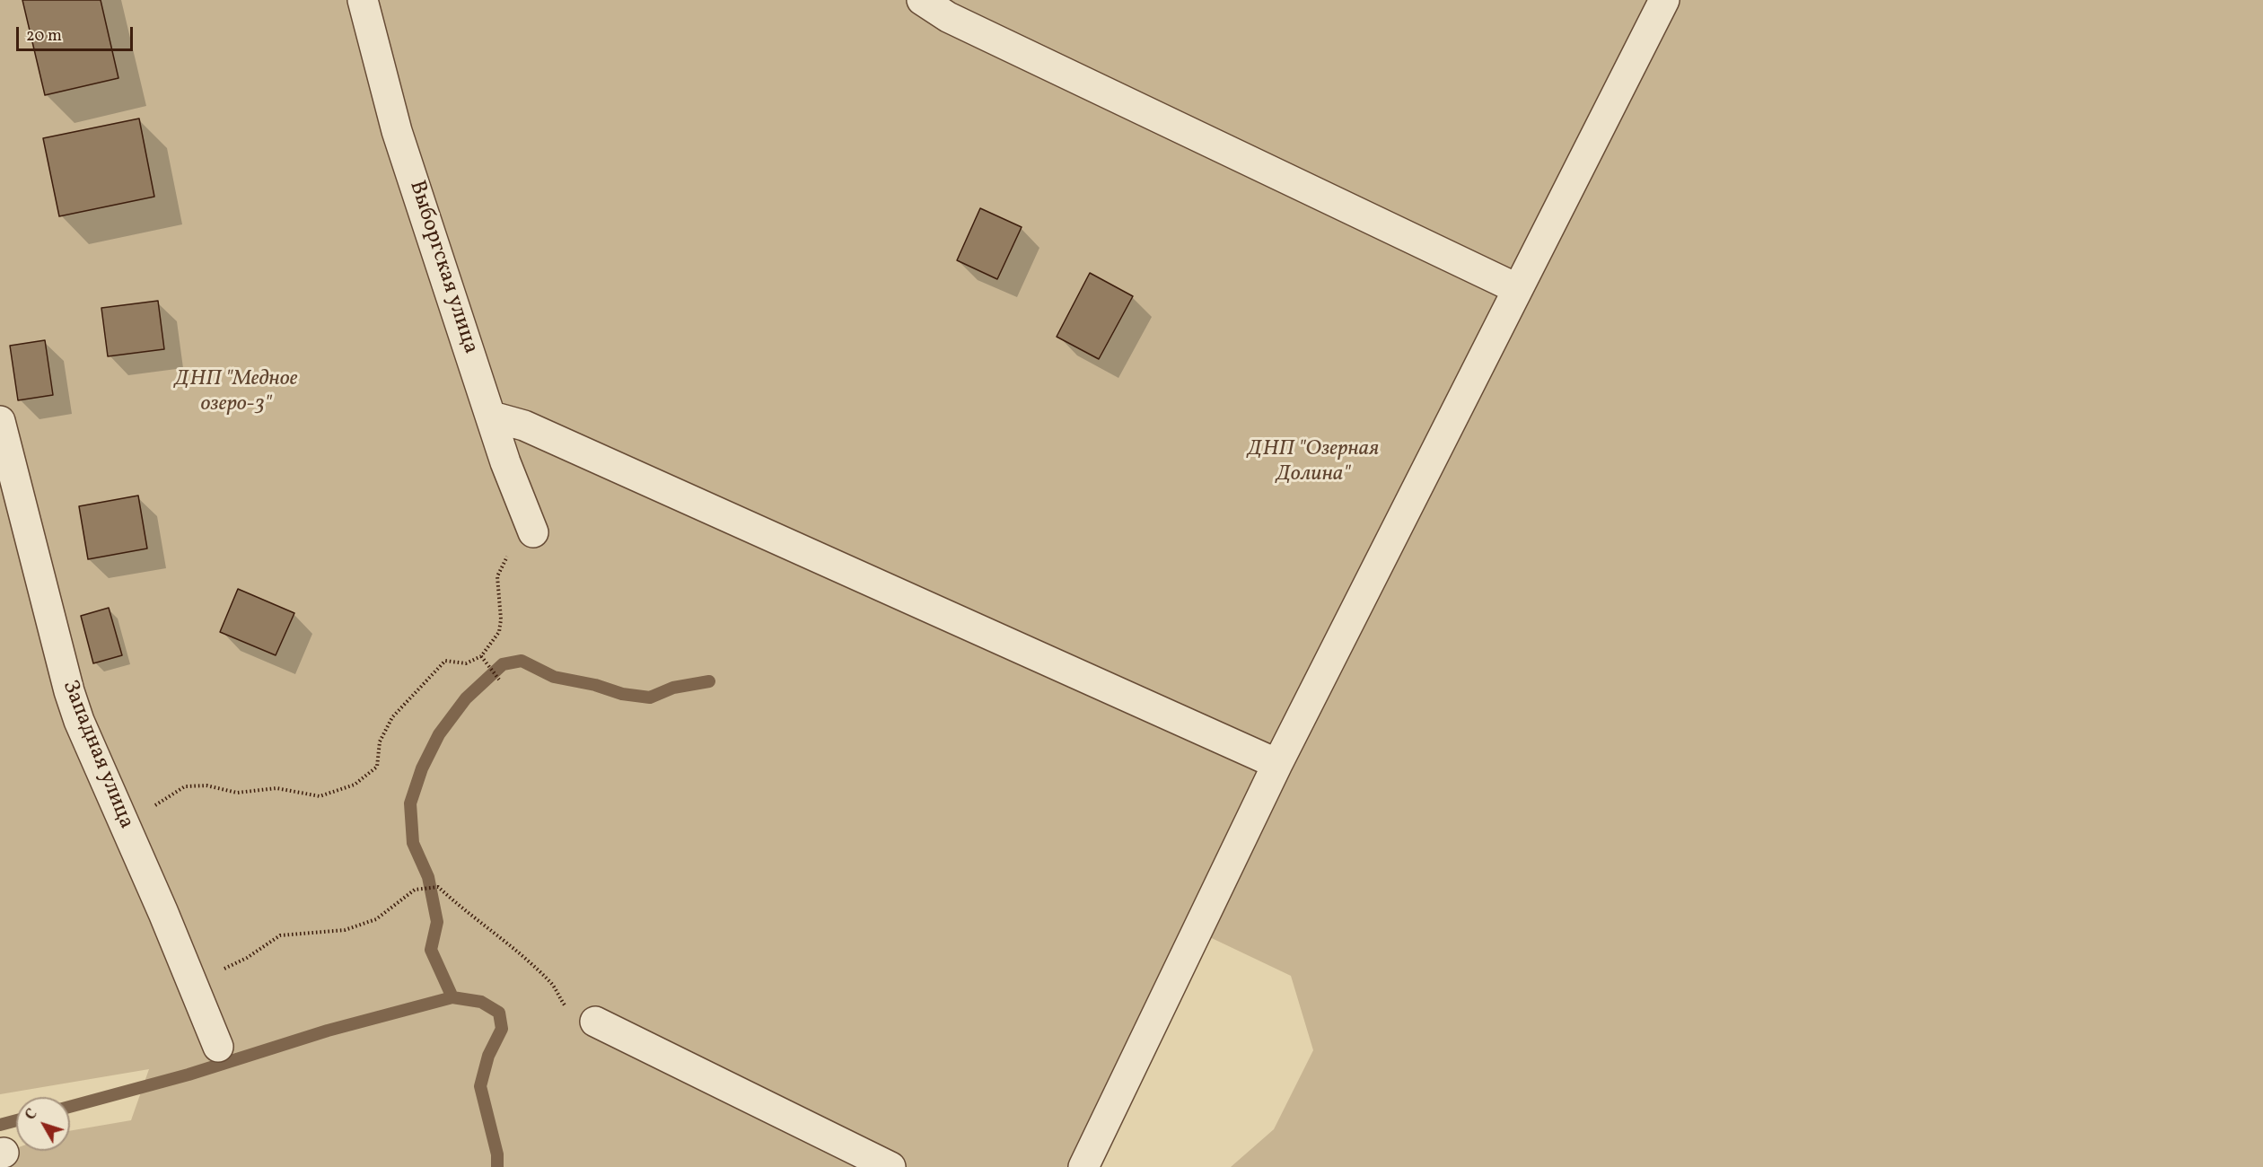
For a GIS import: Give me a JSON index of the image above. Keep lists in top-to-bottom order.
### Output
{
  "streets": {
    "street": ["Выборгская улица", "Западная улица"]
  },
  "parks": ["ДНП \"Медное озеро-3\"", "ДНП \"Озерная Долина\""],
  "scale_bar": "20 m",
  "north": "top left"
}
